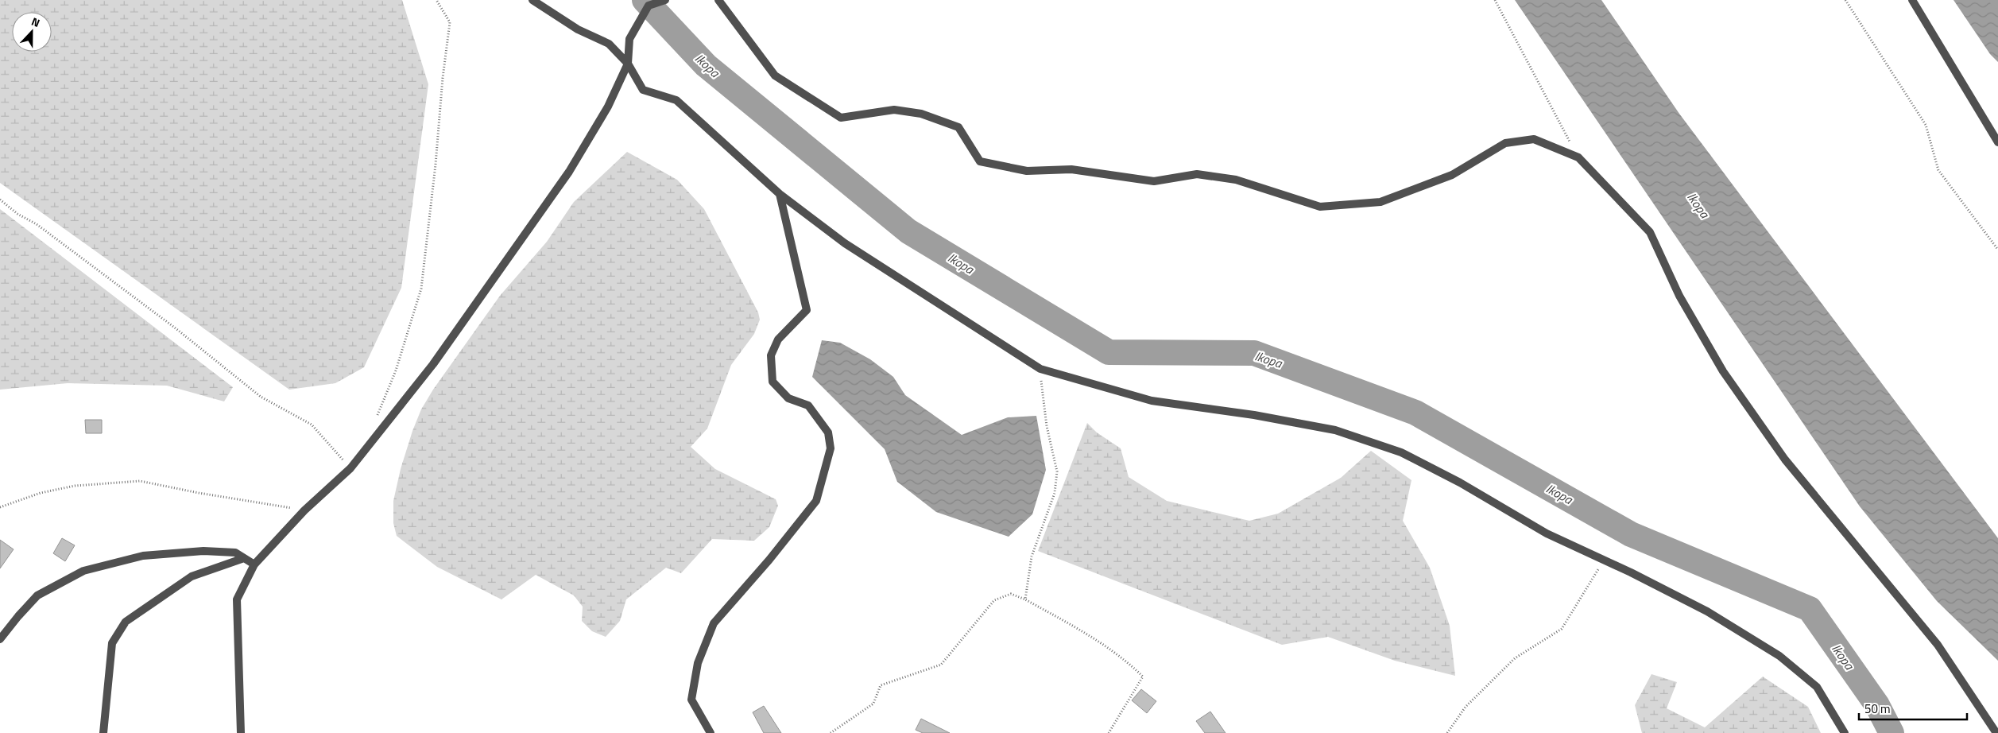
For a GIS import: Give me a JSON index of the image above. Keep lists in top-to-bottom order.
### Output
{
  "water": ["Ikopa"],
  "scale_bar": "50 m",
  "north": "top"
}
